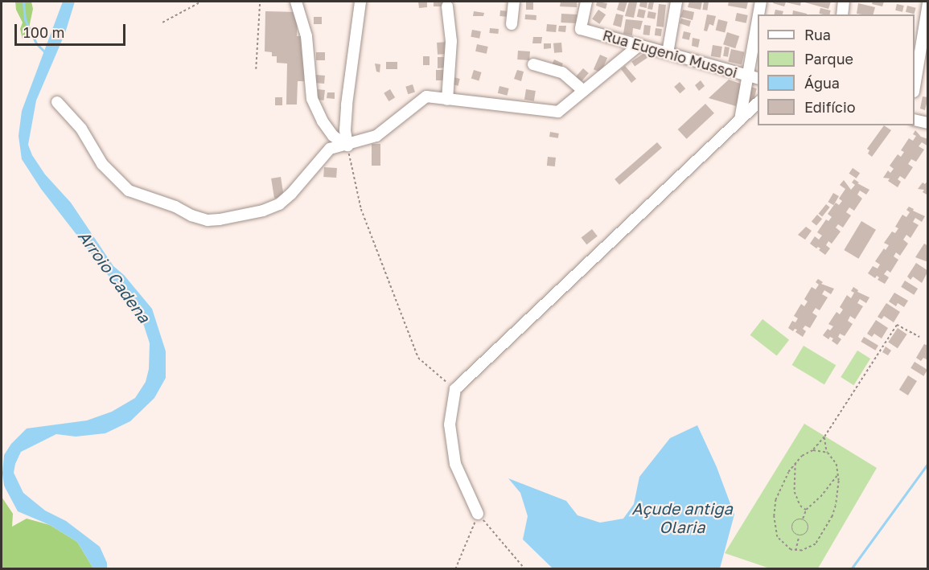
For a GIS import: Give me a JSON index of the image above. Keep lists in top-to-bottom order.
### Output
{
  "streets": {
    "street": ["Rua Eugenio Mussoi"]
  },
  "water": ["Arroio Cadena", "Açude antiga Olaria"],
  "legend": [
    "Rua",
    "Parque",
    "Água",
    "Edifício"
  ],
  "scale_bar": "100 m"
}
